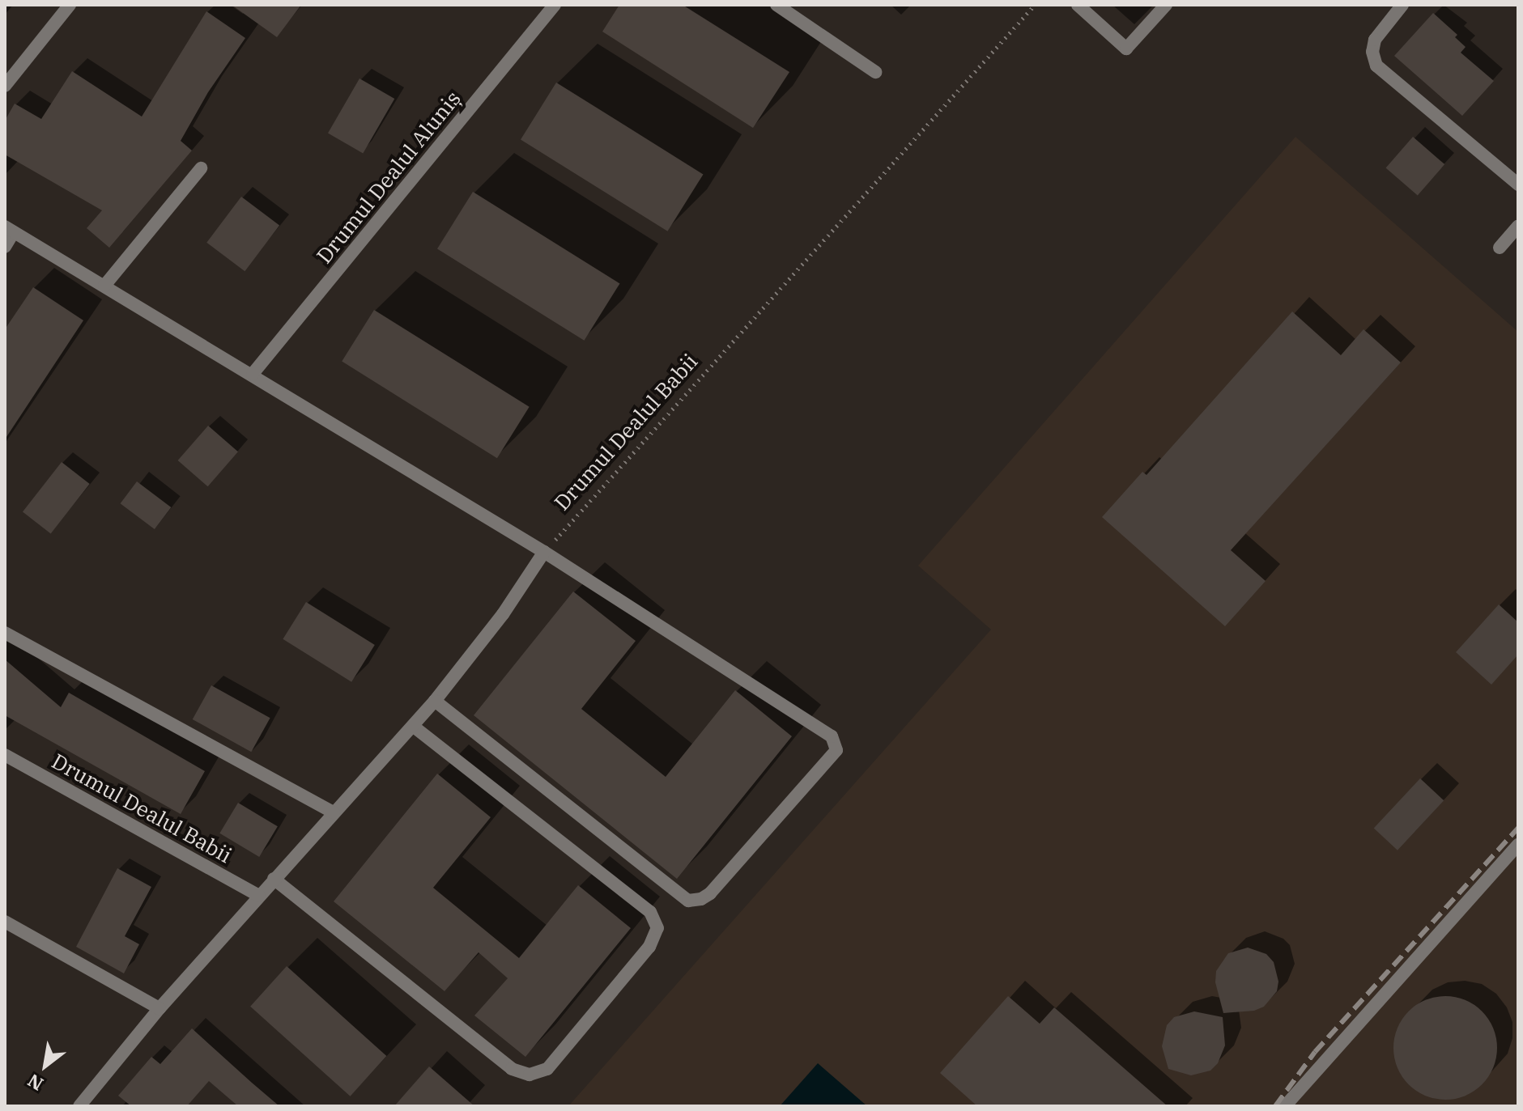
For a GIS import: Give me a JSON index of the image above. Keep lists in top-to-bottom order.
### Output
{
  "streets": {
    "street": ["Drumul Dealul Aluniș", "Drumul Dealul Babii"]
  },
  "north": "bottom left"
}
